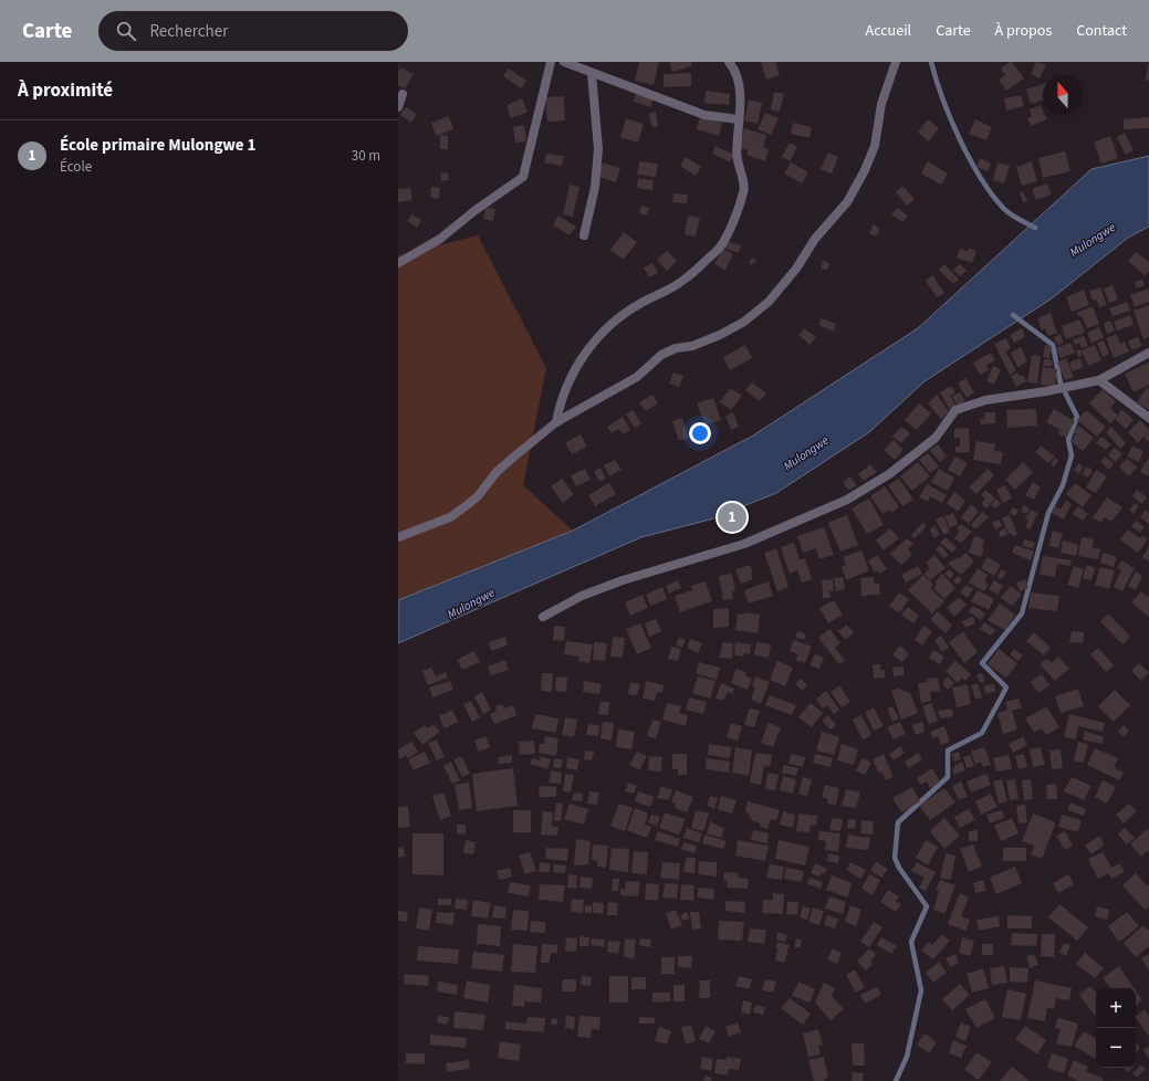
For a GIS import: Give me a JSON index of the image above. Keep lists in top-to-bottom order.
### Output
{
  "water": ["Mulongwe"],
  "north": "top",
  "page": {
    "header": "Carte",
    "search": "Rechercher",
    "nav": [
      "Accueil",
      "Carte",
      "À propos",
      "Contact"
    ],
    "heading": "À proximité",
    "list": [
      {
        "mark": "1",
        "name": "École primaire Mulongwe 1",
        "note": "École",
        "value": "30 m"
      }
    ],
    "pins": "1",
    "map_buttons": ["+", "−"]
  }
}
